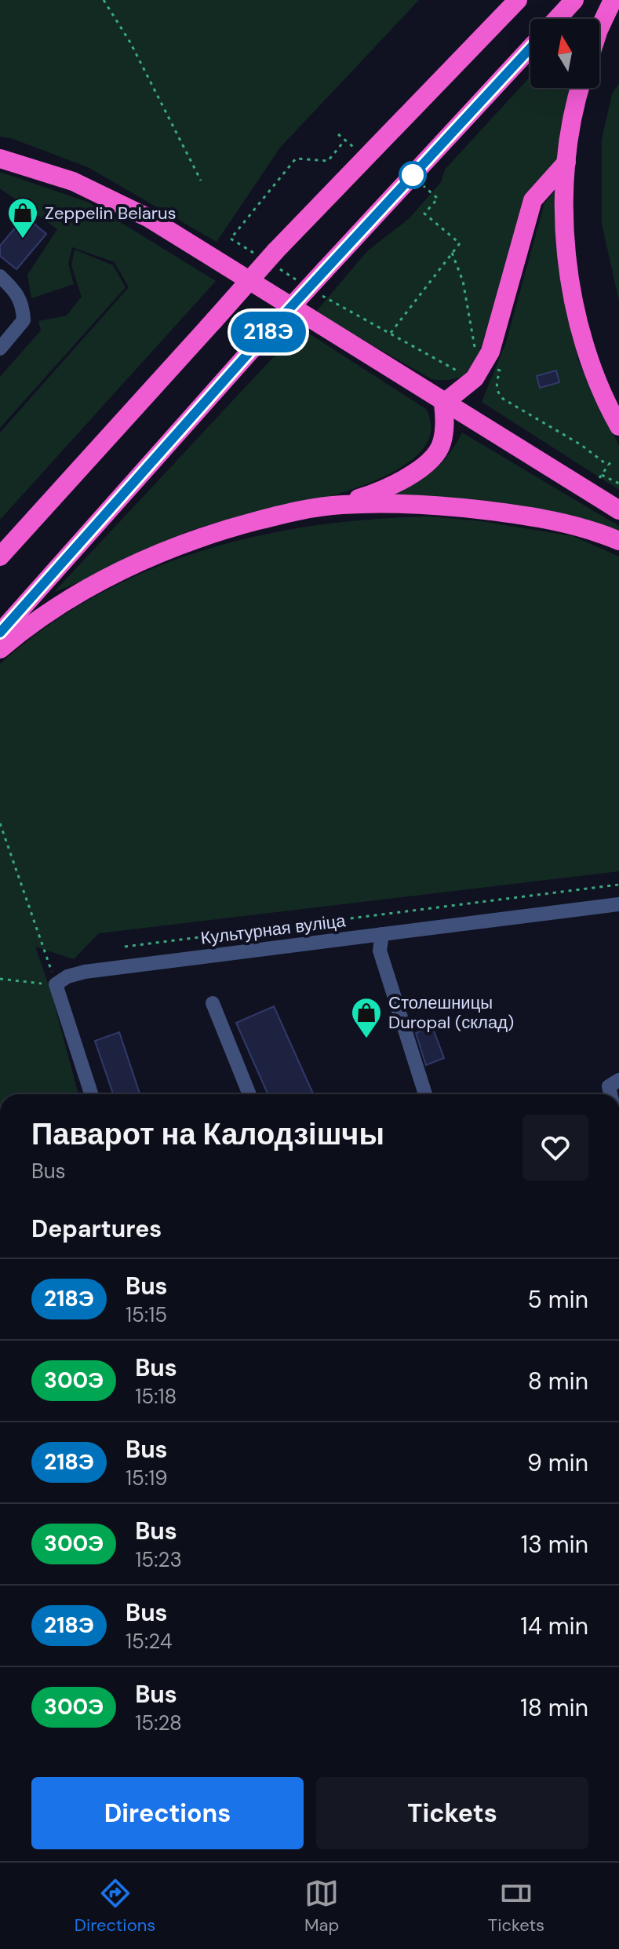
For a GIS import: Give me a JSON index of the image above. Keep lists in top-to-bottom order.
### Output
{
  "streets": {
    "street": ["Культурная вуліца"]
  },
  "places": {
    "shop": ["Zeppelin Belarus", "Столешницы Duropal (склад)"]
  },
  "lines": ["bus line 218Э"],
  "north": "top",
  "page": {
    "on_map": "218Э",
    "heading": [
      ["Паварот на Калодзішчы", "Bus"],
      "Departures"
    ],
    "list": [
      {
        "mark": "218Э",
        "name": "Bus",
        "note": "15:15",
        "value": "5 min"
      },
      {
        "mark": "300Э",
        "name": "Bus",
        "note": "15:18",
        "value": "8 min"
      },
      {
        "mark": "218Э",
        "name": "Bus",
        "note": "15:19",
        "value": "9 min"
      },
      {
        "mark": "300Э",
        "name": "Bus",
        "note": "15:23",
        "value": "13 min"
      },
      {
        "mark": "218Э",
        "name": "Bus",
        "note": "15:24",
        "value": "14 min"
      },
      {
        "mark": "300Э",
        "name": "Bus",
        "note": "15:28",
        "value": "18 min"
      }
    ],
    "buttons": ["Directions", "Tickets"],
    "tabs": ["Directions", "Map", "Tickets"]
  }
}
